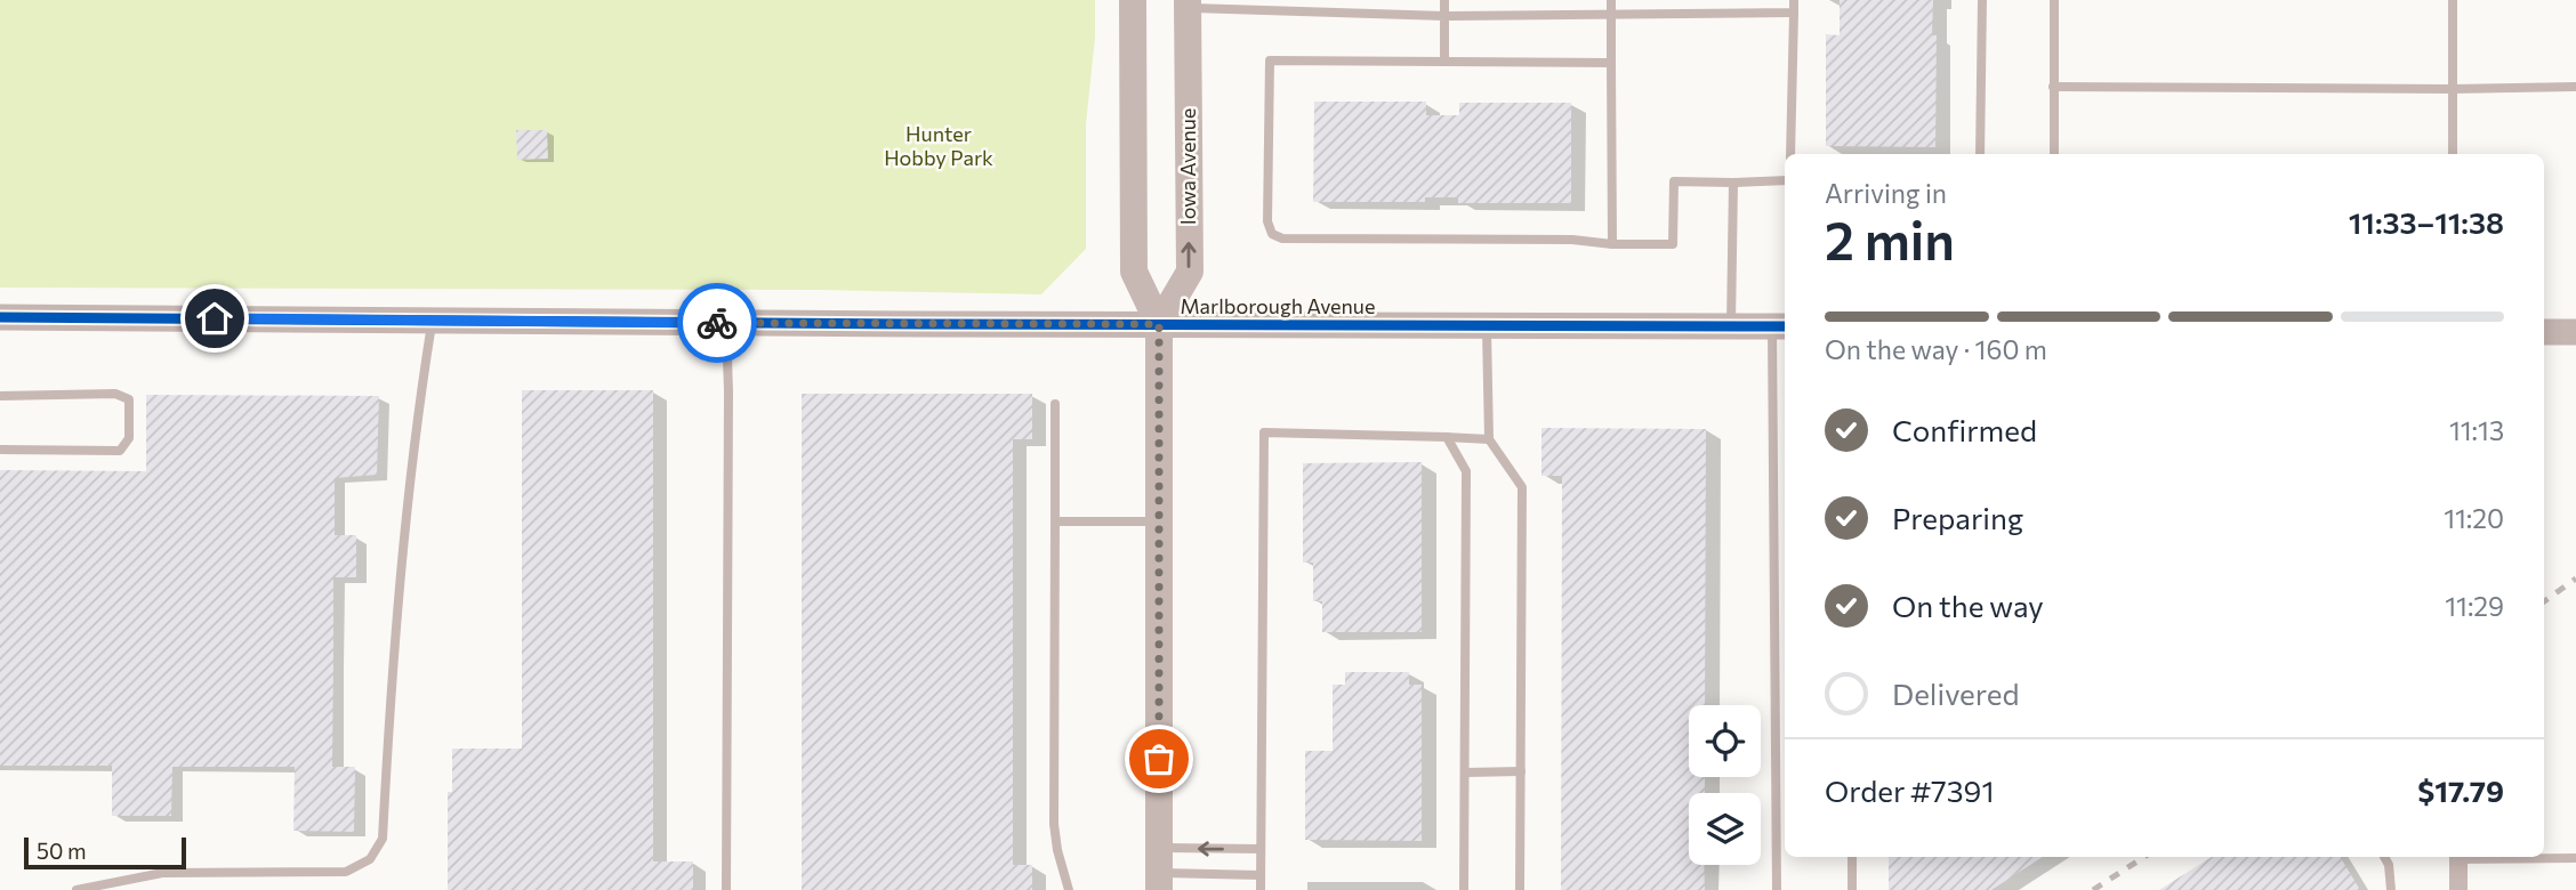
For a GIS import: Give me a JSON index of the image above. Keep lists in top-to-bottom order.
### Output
{
  "streets": {
    "main road": ["Iowa Avenue"],
    "street": ["Marlborough Avenue"]
  },
  "crossings": [
    ["Iowa Avenue", "Marlborough Avenue"]
  ],
  "parks": ["Hunter Hobby Park"],
  "scale_bar": "50 m",
  "page": {
    "heading": ["2 min", "Arriving in", "11:33–11:38"],
    "panel": ["Order #7391", "$17.79"],
    "bar": "On the way · 160 m",
    "list": [
      ["Confirmed", "11:13"],
      ["Preparing", "11:20"],
      ["On the way", "11:29"],
      "Delivered"
    ],
    "scale": "50 m"
  }
}
